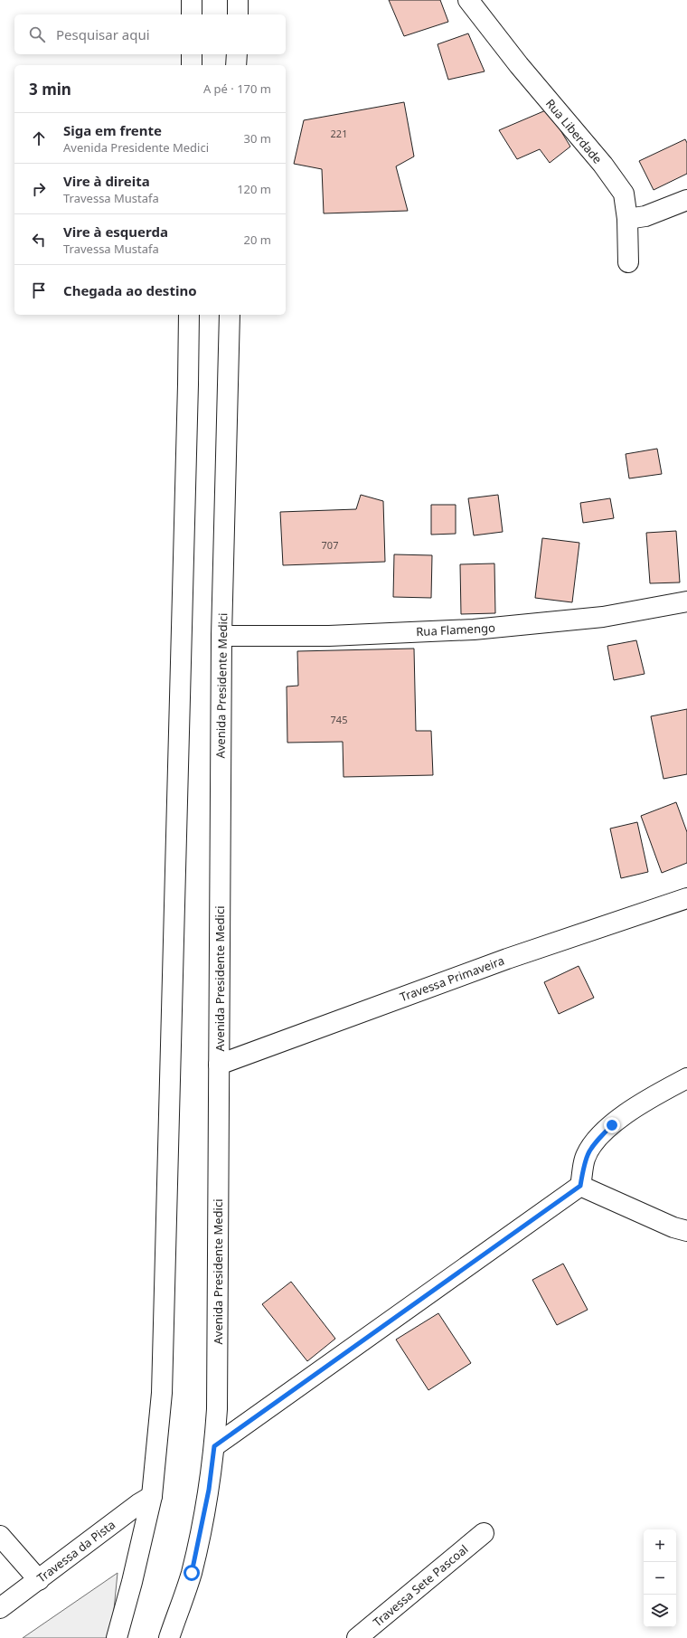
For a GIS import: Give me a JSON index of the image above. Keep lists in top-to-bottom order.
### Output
{
  "streets": {
    "main road": [
      "Rua Liberdade",
      "Rua Flamengo",
      "Avenida Presidente Medici",
      "Travessa Primaveira",
      "Travessa da Pista",
      "Travessa Sete Pascoal"
    ]
  },
  "crossings": [
    ["Rua Flamengo", "Avenida Presidente Medici"],
    ["Avenida Presidente Medici", "Travessa Primaveira"]
  ],
  "house_numbers": ["221", "707", "745"],
  "page": {
    "search": "Pesquisar aqui",
    "heading": ["3 min", "A pé · 170 m"],
    "list": [
      ["Siga em frente", "Avenida Presidente Medici", "30 m"],
      ["Vire à direita", "Travessa Mustafa", "120 m"],
      ["Vire à esquerda", "Travessa Mustafa", "20 m"],
      "Chegada ao destino"
    ],
    "map_buttons": ["+", "−"]
  }
}
